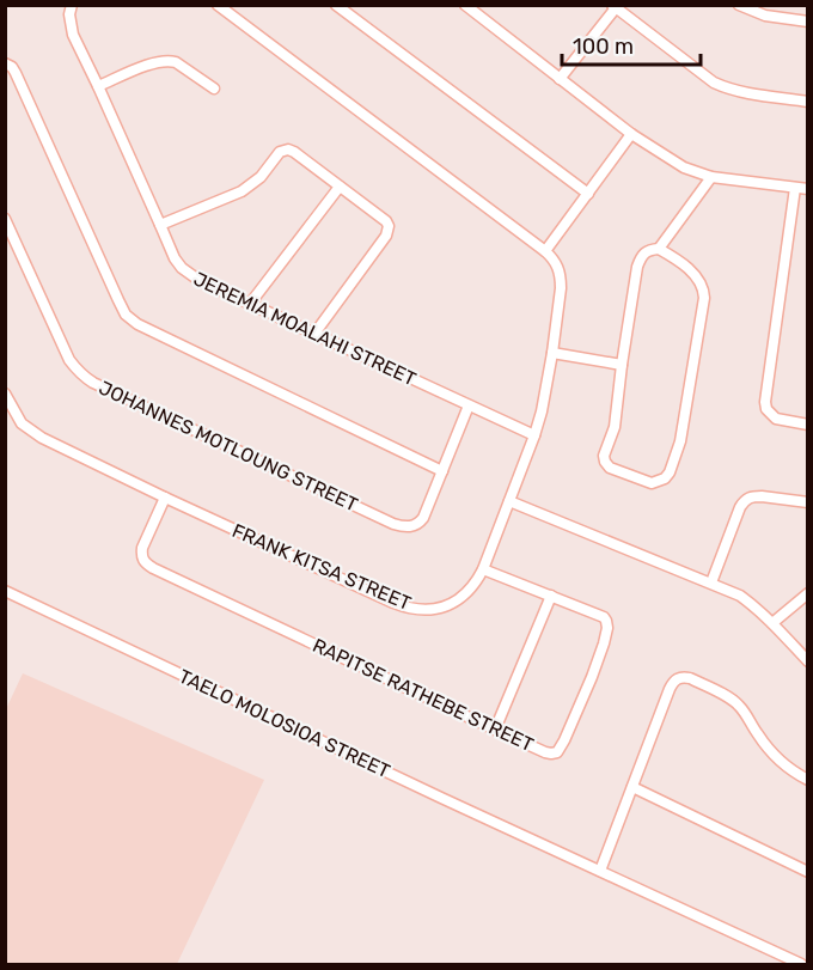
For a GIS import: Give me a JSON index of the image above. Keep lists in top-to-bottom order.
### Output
{
  "streets": {
    "street": [
      "JEREMIA MOALAHI STREET",
      "JOHANNES MOTLOUNG STREET",
      "FRANK KITSA STREET",
      "RAPITSE RATHEBE STREET",
      "TAELO MOLOSIOA STREET"
    ]
  },
  "crossings": [
    ["JEREMIA MOALAHI STREET", "JOHANNES MOTLOUNG STREET"],
    ["JEREMIA MOALAHI STREET", "FRANK KITSA STREET"],
    ["FRANK KITSA STREET", "RAPITSE RATHEBE STREET"]
  ],
  "scale_bar": "100 m"
}
